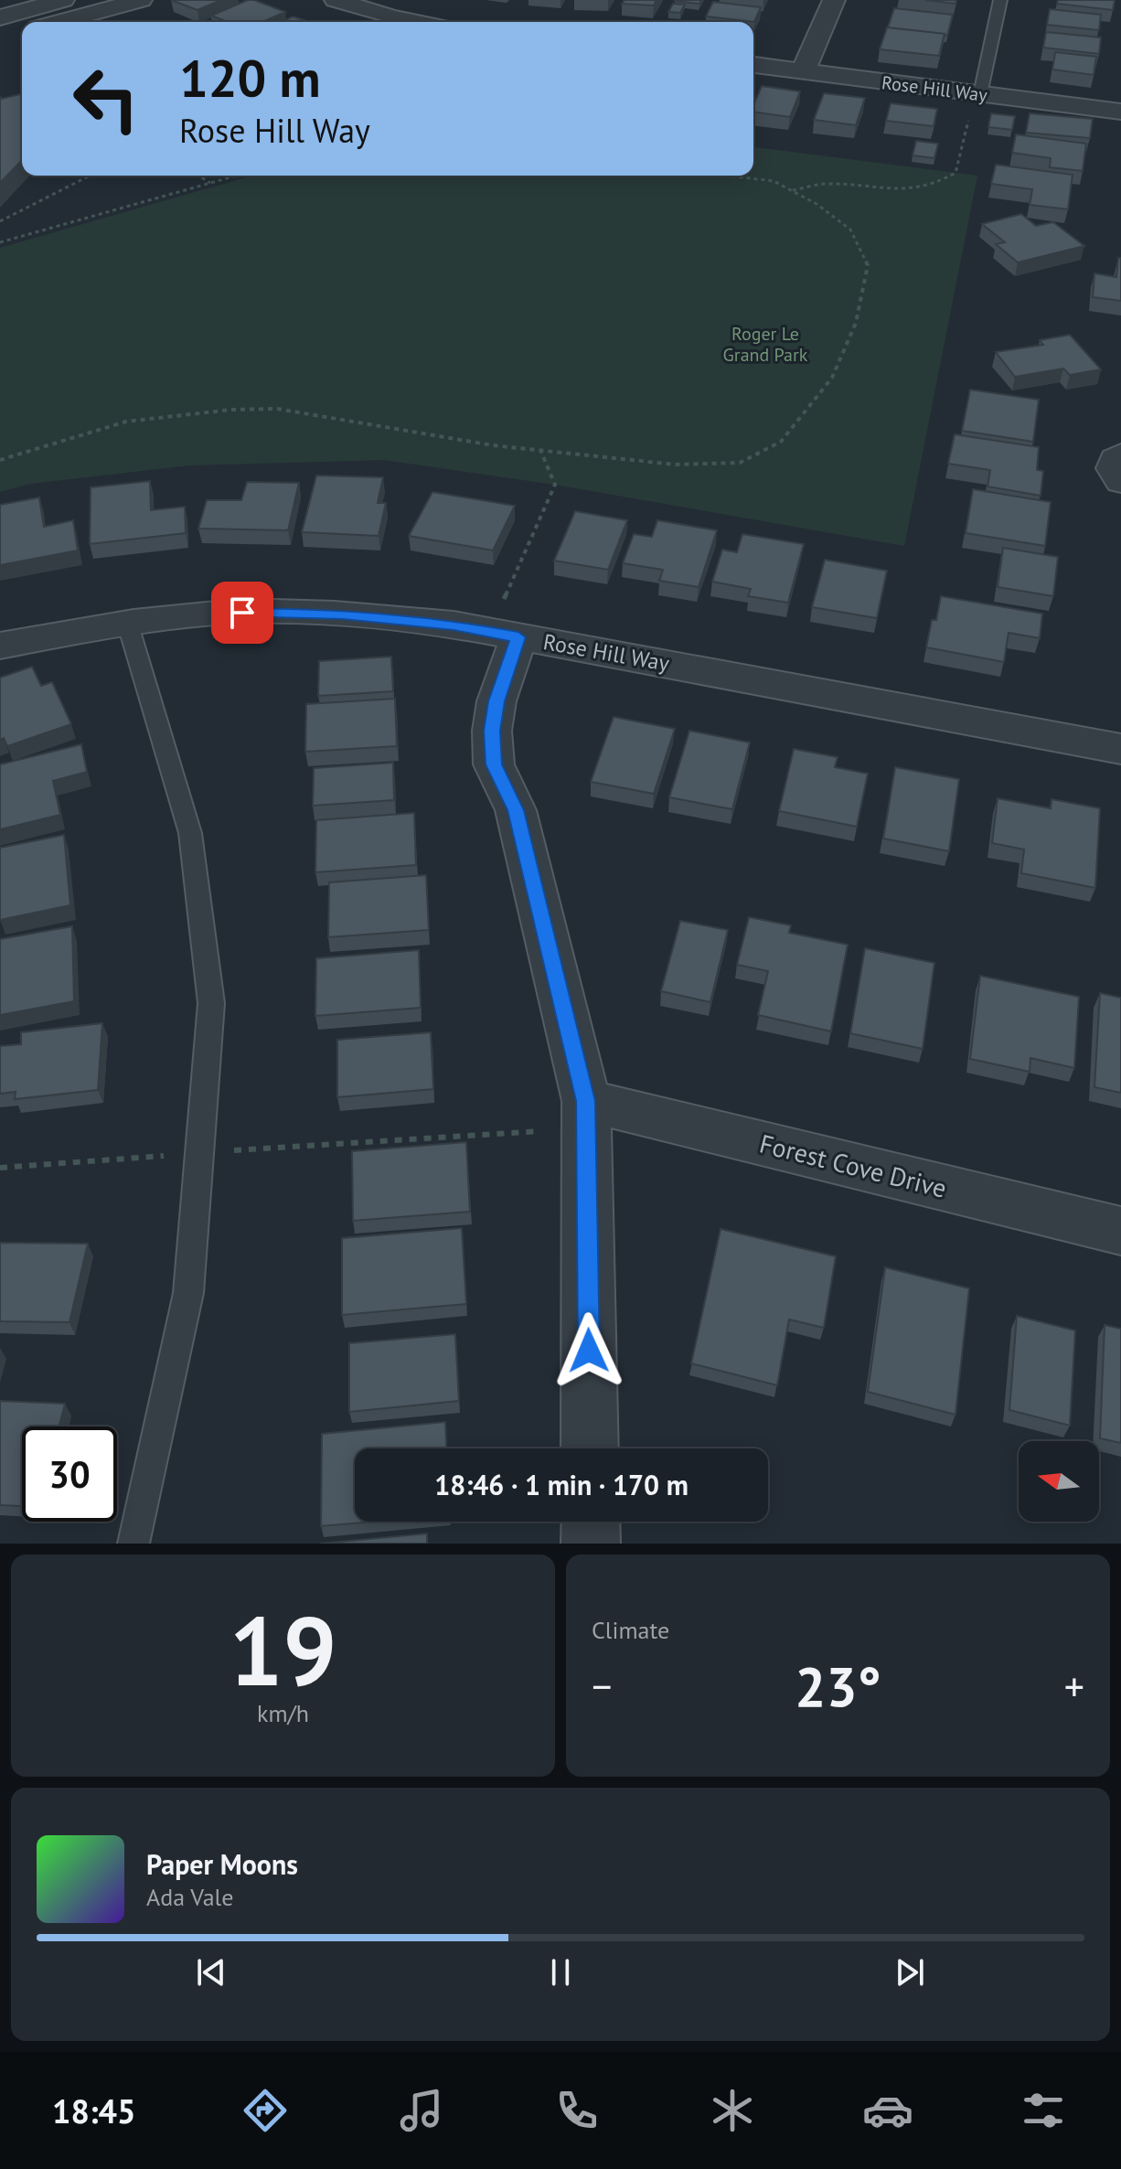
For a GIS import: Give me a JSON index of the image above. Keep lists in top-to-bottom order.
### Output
{
  "streets": {
    "street": ["Rose Hill Way", "Forest Cove Drive"]
  },
  "parks": ["Roger Le Grand Park"],
  "north": "left",
  "page": {
    "turn": ["120 m", "Rose Hill Way"],
    "limit": "30",
    "trip": "18:46 · 1 min · 170 m",
    "tile": [
      ["19", "km/h"],
      "Climate"
    ],
    "heat": ["−", "23°", "+"],
    "song": ["Paper Moons", "Ada Vale"],
    "tabs": "18:45"
  }
}
